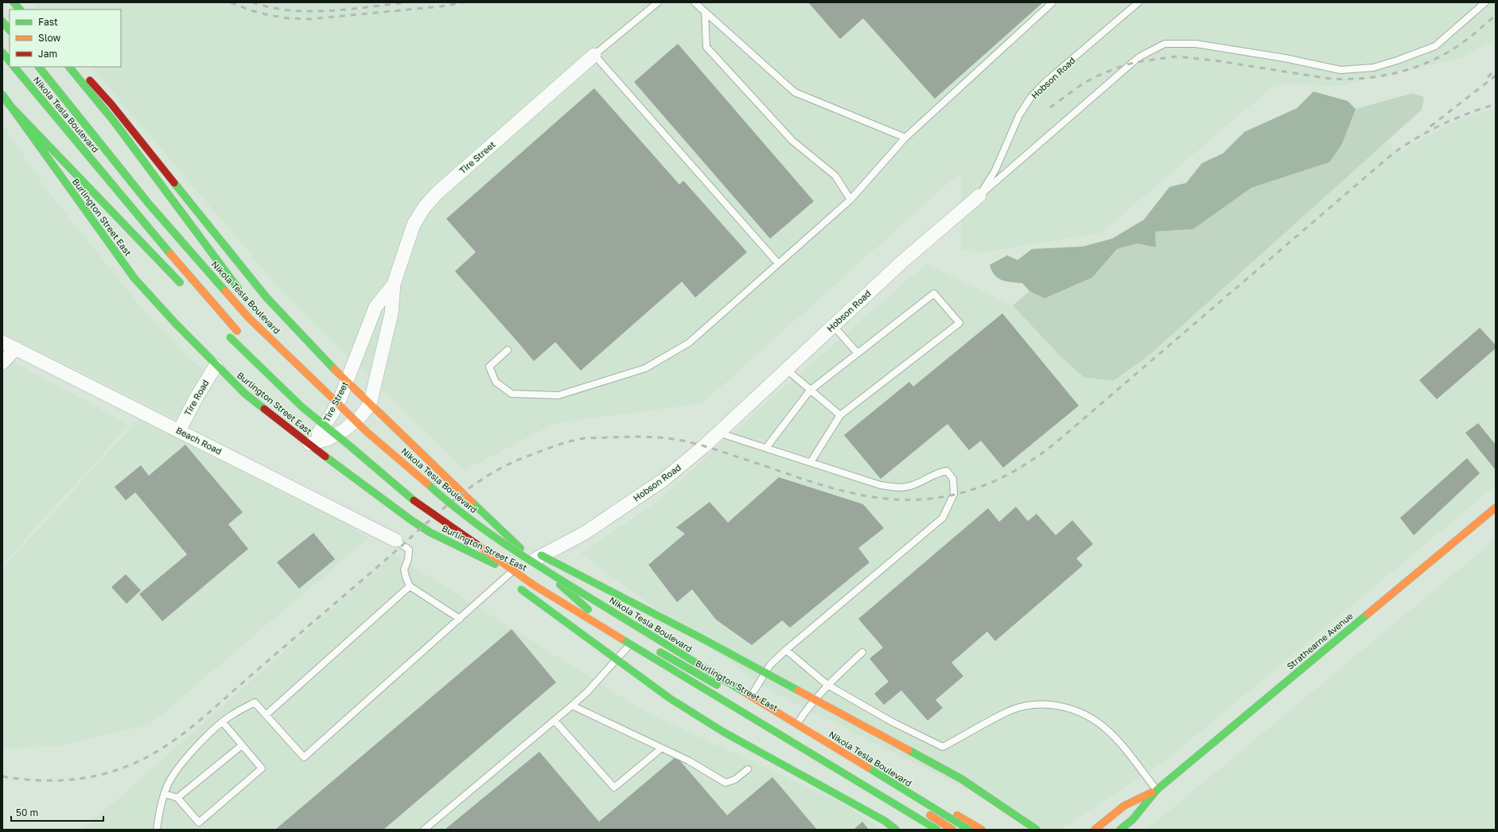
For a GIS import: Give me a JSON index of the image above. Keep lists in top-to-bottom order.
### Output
{
  "streets": {
    "main road": ["Nikola Tesla Boulevard", "Burlington Street East", "Strathearne Avenue"],
    "street": [
      "Hobson Road",
      "Tire Street",
      "Tire Road",
      "Beach Road"
    ]
  },
  "crossings": [
    ["Hobson Road", "Burlington Street East"],
    ["Tire Street", "Burlington Street East"],
    ["Burlington Street East", "Tire Road"],
    ["Tire Road", "Beach Road"]
  ],
  "legend": ["Fast", "Slow", "Jam"],
  "scale_bar": "50 m"
}
